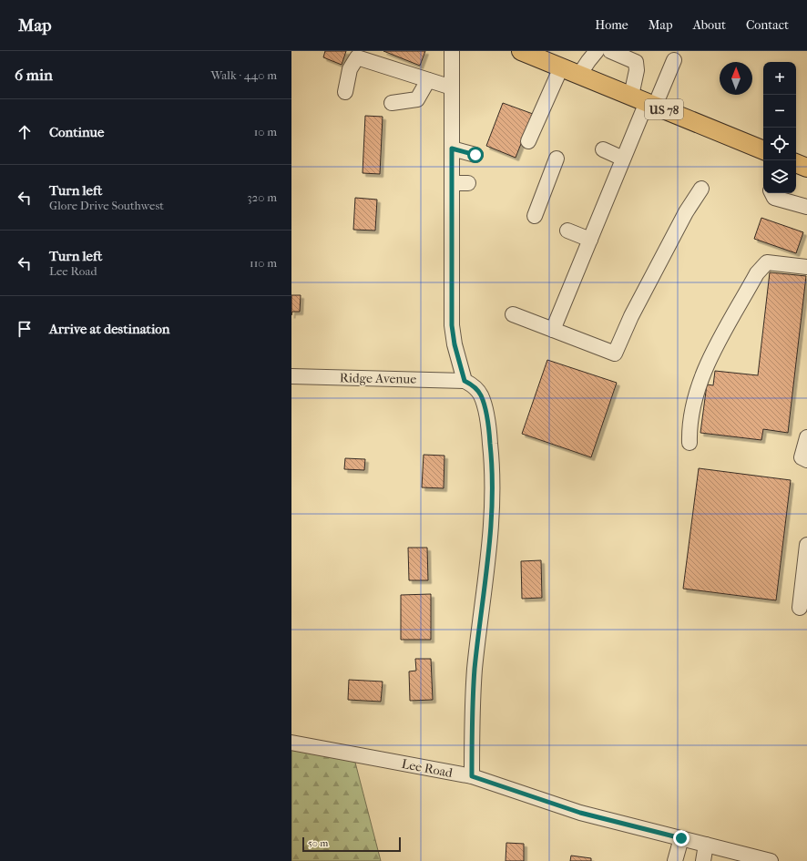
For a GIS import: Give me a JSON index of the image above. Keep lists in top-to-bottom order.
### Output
{
  "streets": {
    "main road": ["US 78"],
    "street": ["Ridge Avenue", "Lee Road"]
  },
  "scale_bar": "50 m",
  "north": "top",
  "page": {
    "header": "Map",
    "nav": [
      "Home",
      "Map",
      "About",
      "Contact"
    ],
    "heading": ["6 min", "Walk · 440 m"],
    "map_buttons": ["+", "−"],
    "list": [
      ["Continue", "10 m"],
      ["Turn left", "Glore Drive Southwest", "320 m"],
      ["Turn left", "Lee Road", "110 m"],
      "Arrive at destination"
    ],
    "scale": "50 m"
  }
}
